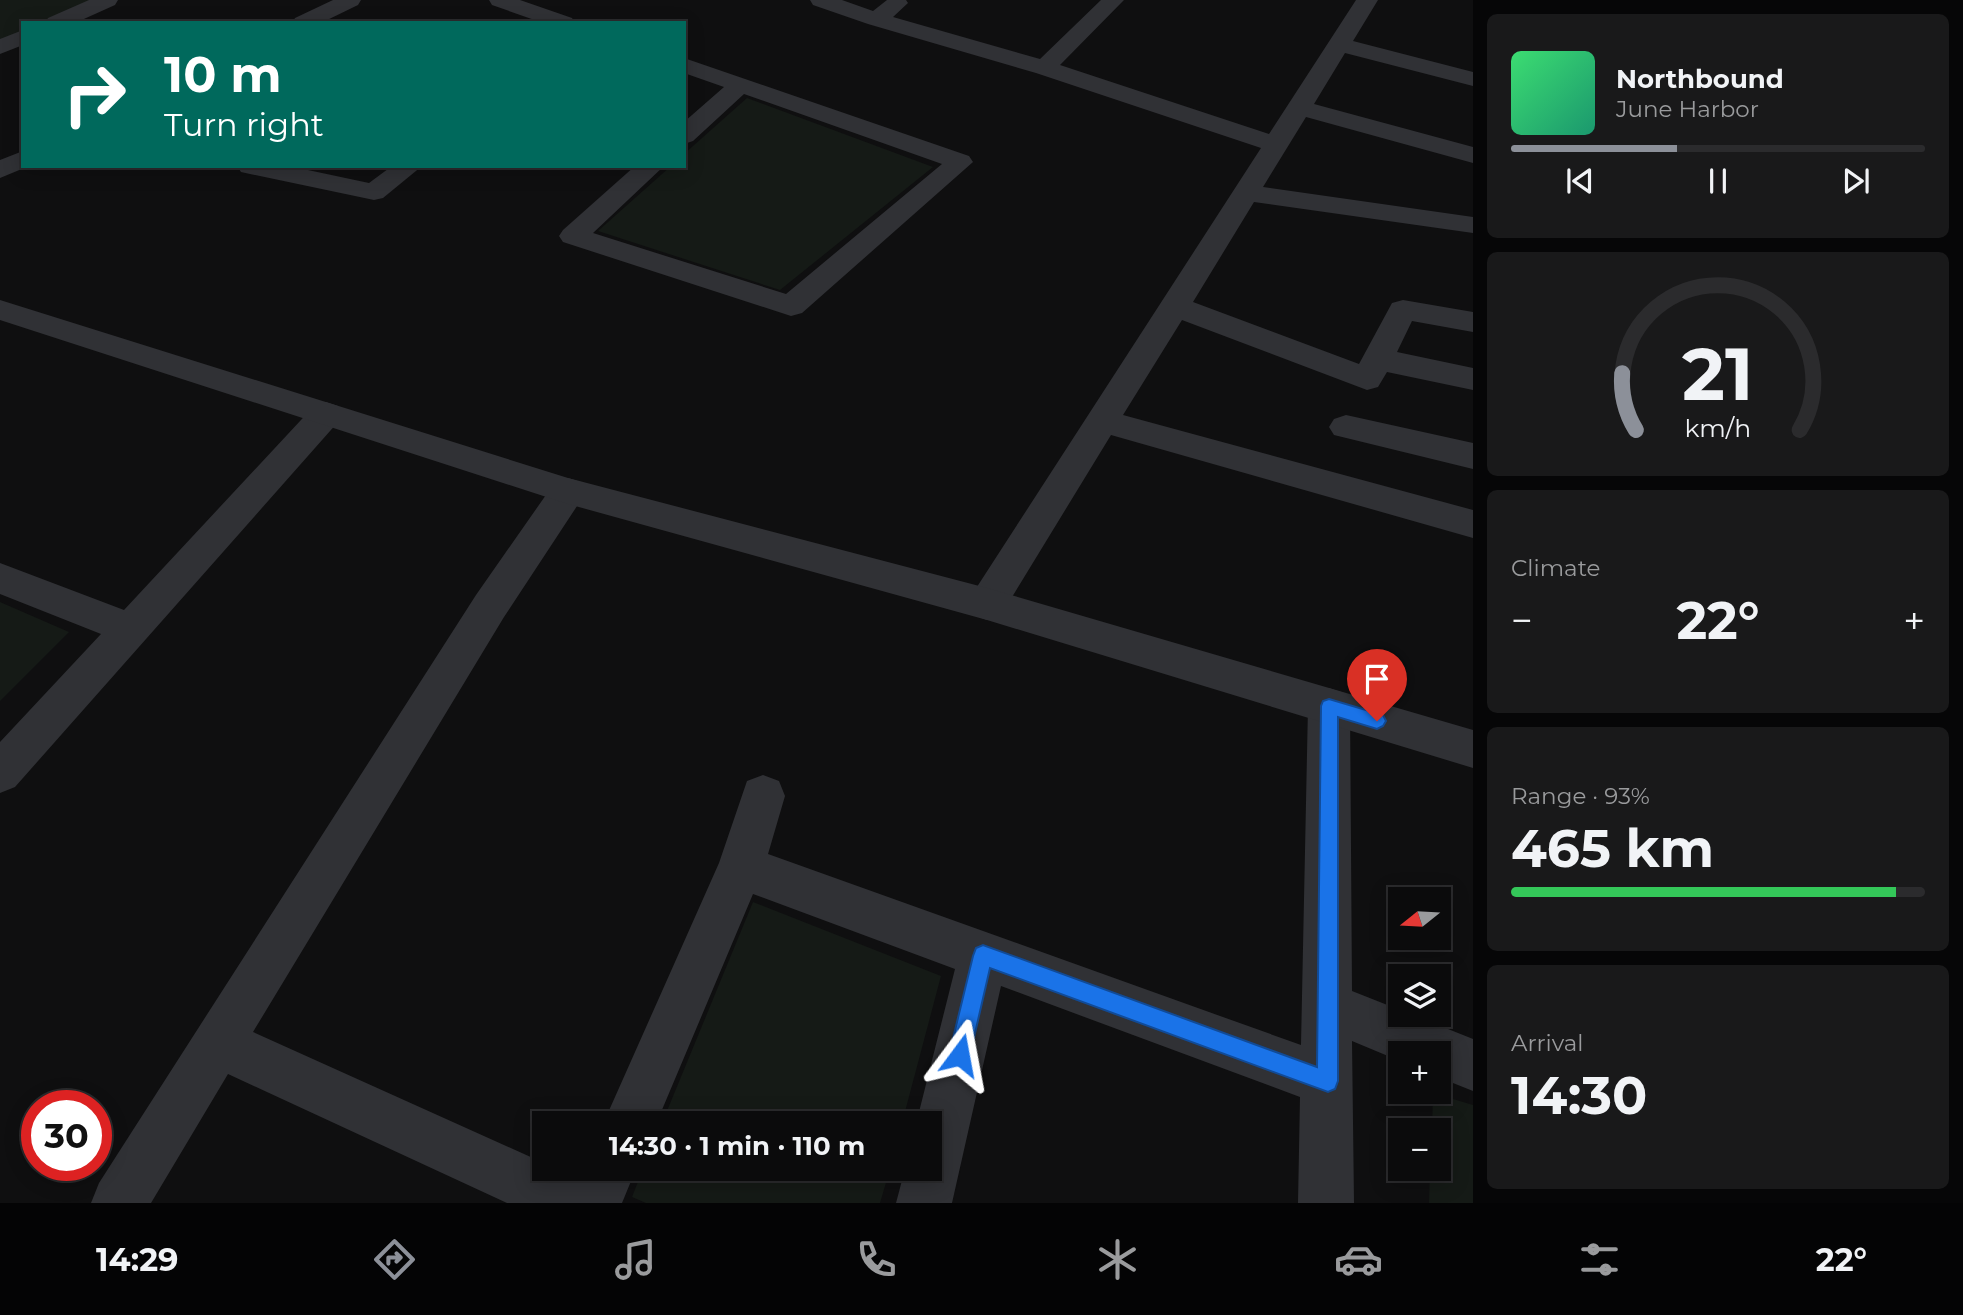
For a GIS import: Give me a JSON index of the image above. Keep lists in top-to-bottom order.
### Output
{
  "north": "left",
  "page": {
    "turn": ["10 m", "Turn right"],
    "song": ["Northbound", "June Harbor"],
    "tile": [
      "Climate",
      ["Range · 93%", "465 km"],
      ["Arrival", "14:30"]
    ],
    "heat": ["−", "22°", "+"],
    "map_buttons": ["+", "−"],
    "limit": "30",
    "trip": "14:30 · 1 min · 110 m",
    "tabs": ["14:29", "22°"],
    "gauge": ["21", "km/h"]
  }
}
